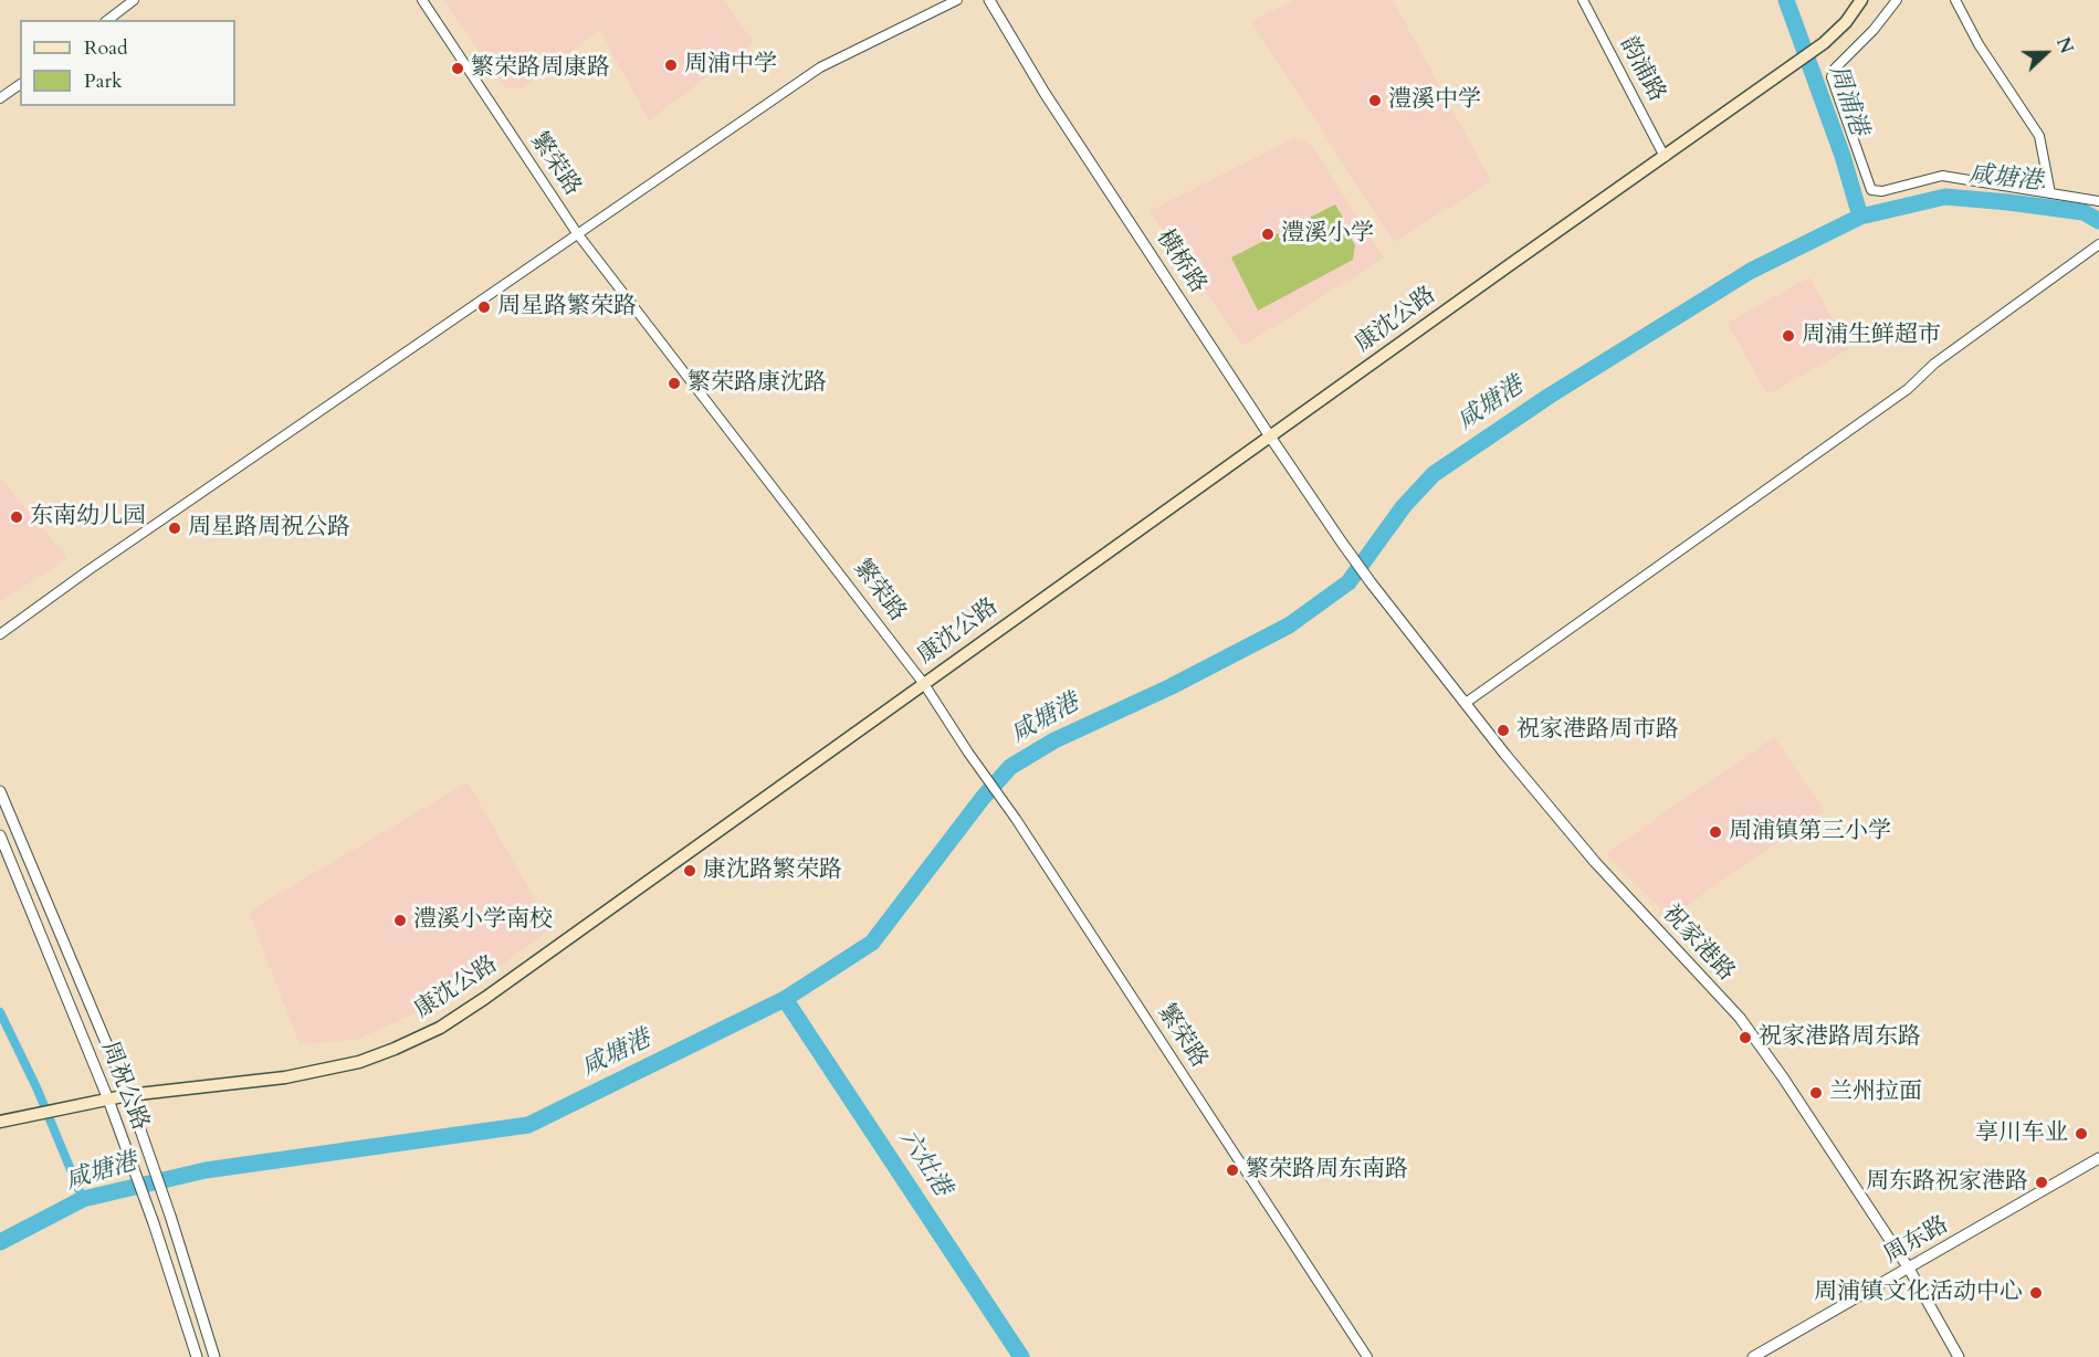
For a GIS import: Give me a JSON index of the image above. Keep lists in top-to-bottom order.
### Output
{
  "streets": {
    "main road": ["康沈公路"],
    "street": [
      "韵浦路",
      "繁荣路",
      "横桥路",
      "祝家港路",
      "周祝公路",
      "周东路"
    ]
  },
  "crossings": [
    ["韵浦路", "康沈公路"],
    ["繁荣路", "康沈公路"],
    ["横桥路", "康沈公路"],
    ["横桥路", "祝家港路"],
    ["康沈公路", "周祝公路"],
    ["祝家港路", "周东路"]
  ],
  "water": ["周浦港", "咸塘港", "六灶港"],
  "places": [
    "周浦中学",
    "繁荣路周康路",
    "澧溪中学",
    "澧溪小学",
    "周星路繁荣路",
    "周浦生鲜超市",
    "繁荣路康沈路",
    "东南幼儿园",
    "周星路周祝公路",
    "祝家港路周市路",
    "周浦镇第三小学",
    "康沈路繁荣路",
    "澧溪小学南校",
    "祝家港路周东路",
    "兰州拉面",
    "享川车业",
    "繁荣路周东南路",
    "周东路祝家港路",
    "周浦镇文化活动中心"
  ],
  "legend": ["Road", "Park"],
  "north": "right"
}
